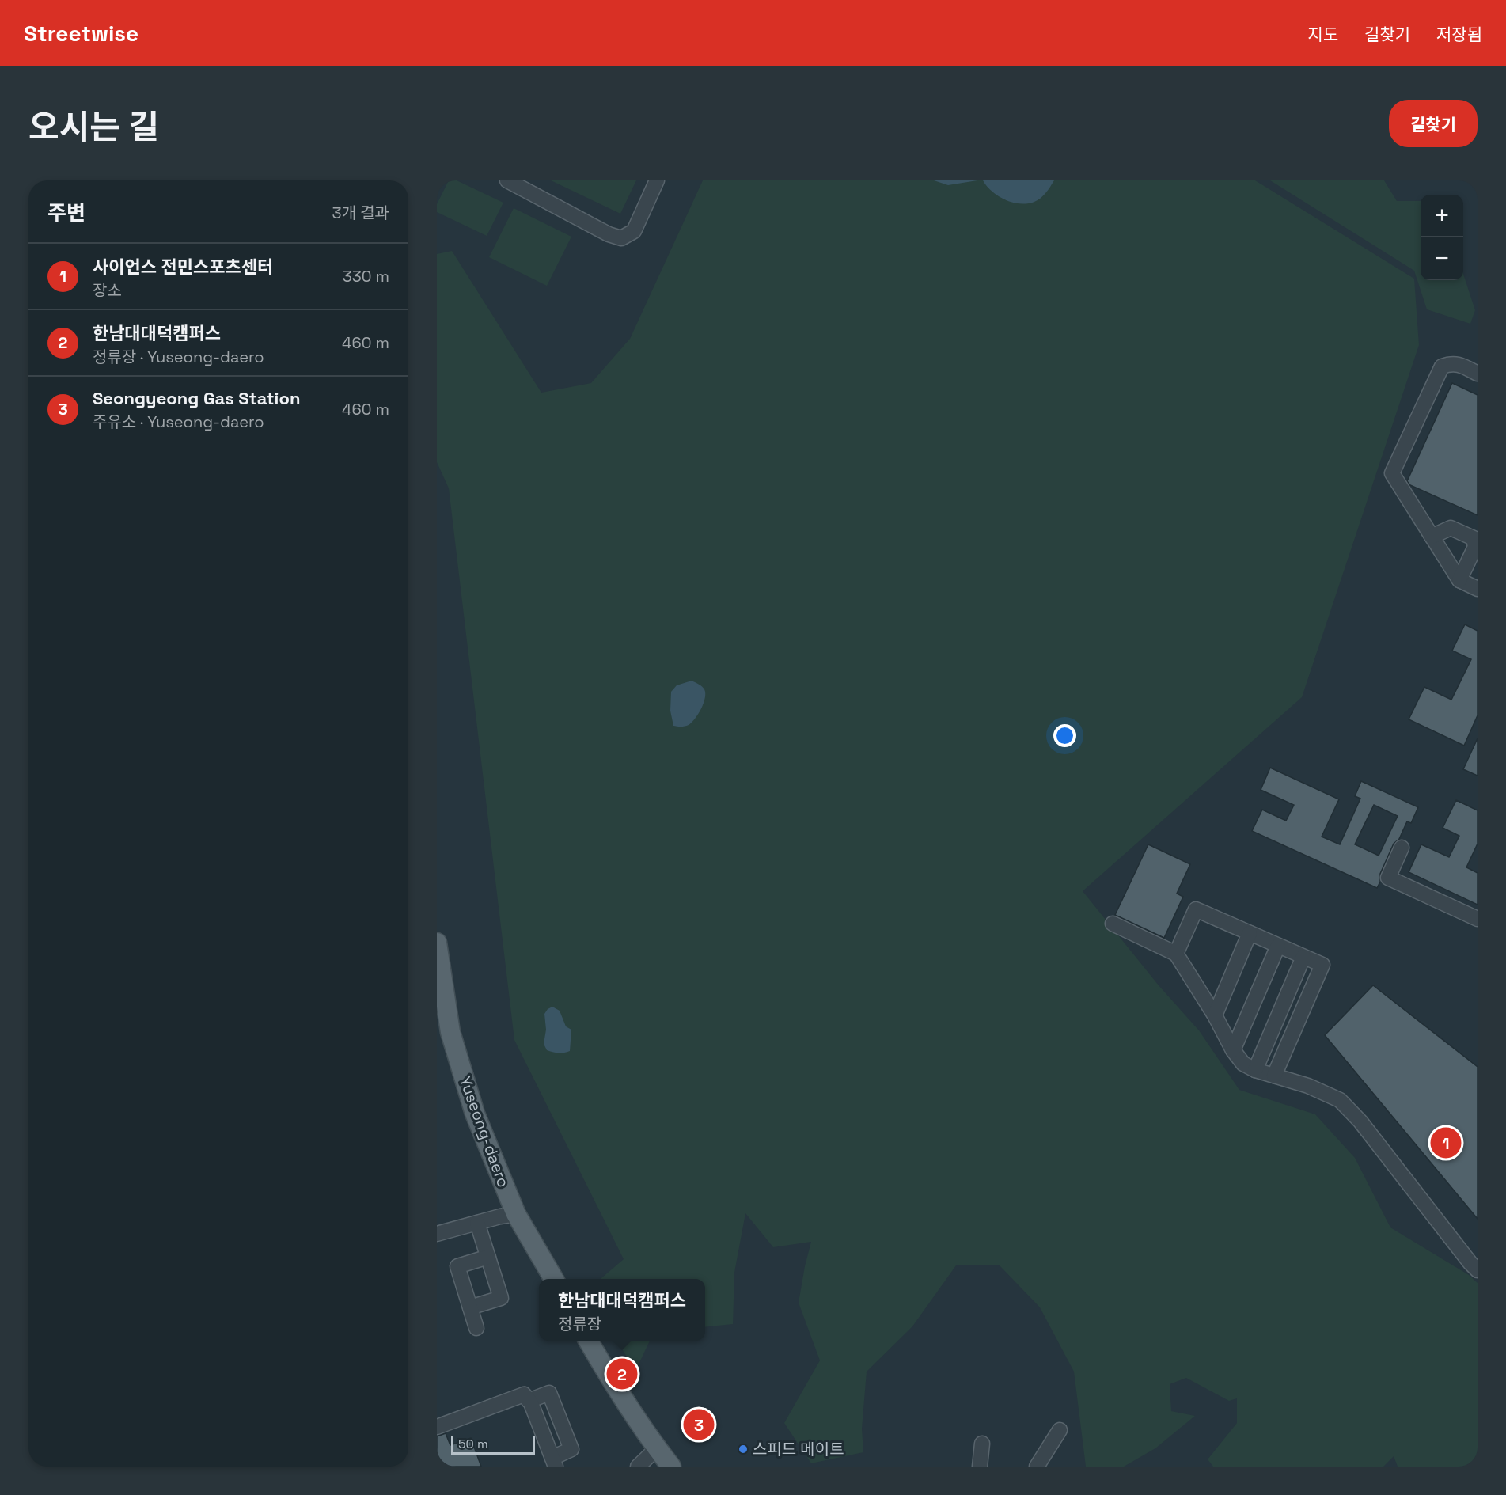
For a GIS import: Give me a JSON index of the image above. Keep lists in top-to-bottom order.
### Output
{
  "streets": {
    "main road": ["Yuseong-daero"]
  },
  "places": ["스피드 메이트"],
  "scale_bar": "50 m",
  "page": {
    "header": "Streetwise",
    "nav": ["지도", "길찾기", "저장됨"],
    "title": "오시는 길",
    "buttons": "길찾기",
    "heading": ["주변", "3개 결과"],
    "map_buttons": ["+", "−"],
    "list": [
      {
        "mark": "1",
        "name": "사이언스 전민스포츠센터",
        "note": "장소",
        "value": "330 m"
      },
      {
        "mark": "2",
        "name": "한남대대덕캠퍼스",
        "note": "정류장 · Yuseong-daero",
        "value": "460 m"
      },
      {
        "mark": "3",
        "name": "Seongyeong Gas Station",
        "note": "주유소 · Yuseong-daero",
        "value": "460 m"
      }
    ],
    "pins": ["1", "2", "3"],
    "popup": ["한남대대덕캠퍼스", "정류장"],
    "scale": "50 m"
  }
}
